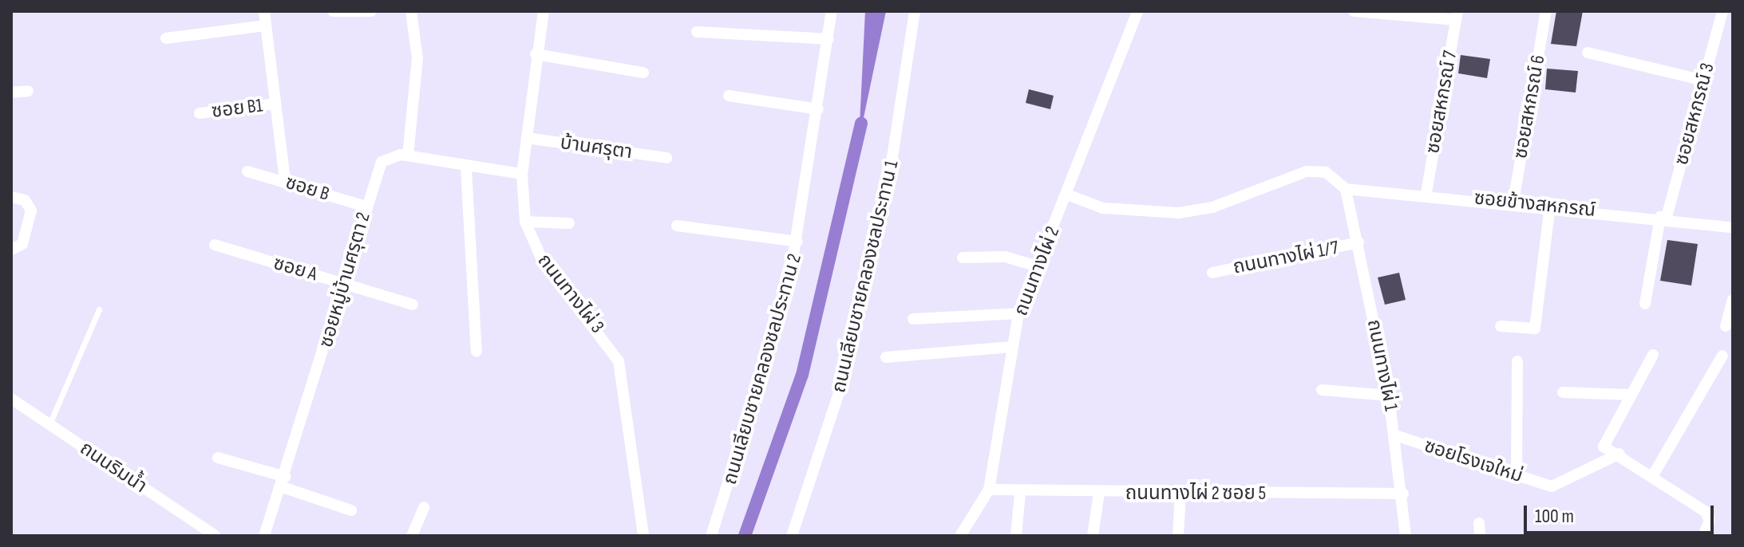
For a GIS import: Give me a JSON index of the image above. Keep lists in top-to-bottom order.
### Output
{
  "streets": {
    "street": [
      "ซอยสหกรณ์ 7",
      "ซอยสหกรณ์ 6",
      "ซอย B1",
      "ซอยสหกรณ์ 3",
      "บ้านศรุตา",
      "ซอย B",
      "ซอยข้างสหกรณ์",
      "ถนนทางไผ่ 1/7",
      "ซอย A",
      "ถนนทางไผ่ 2",
      "ถนนเลียบชายคลองชลประทาน 1",
      "ซอยหมู่บ้านศรุตา 2",
      "ถนนทางไผ่ 3",
      "ถนนทางไผ่ 1",
      "ถนนเลียบชายคลองชลประทาน 2",
      "ซอยโรงเจใหม่",
      "ถนนริมน้ำ",
      "ถนนทางไผ่ 2 ซอย 5"
    ]
  },
  "crossings": [
    ["ซอยสหกรณ์ 7", "ซอยข้างสหกรณ์"],
    ["ซอยสหกรณ์ 6", "ซอยข้างสหกรณ์"],
    ["ซอยสหกรณ์ 3", "ซอยข้างสหกรณ์"],
    ["บ้านศรุตา", "ถนนทางไผ่ 3"],
    ["ซอย B", "ซอยหมู่บ้านศรุตา 2"],
    ["ซอยข้างสหกรณ์", "ถนนทางไผ่ 1"],
    ["ถนนทางไผ่ 1/7", "ถนนทางไผ่ 1"],
    ["ซอย A", "ซอยหมู่บ้านศรุตา 2"],
    ["ถนนทางไผ่ 2", "ถนนทางไผ่ 2 ซอย 5"],
    ["ถนนทางไผ่ 1", "ซอยโรงเจใหม่"],
    ["ถนนทางไผ่ 1", "ถนนทางไผ่ 2 ซอย 5"]
  ],
  "scale_bar": "100 m"
}
